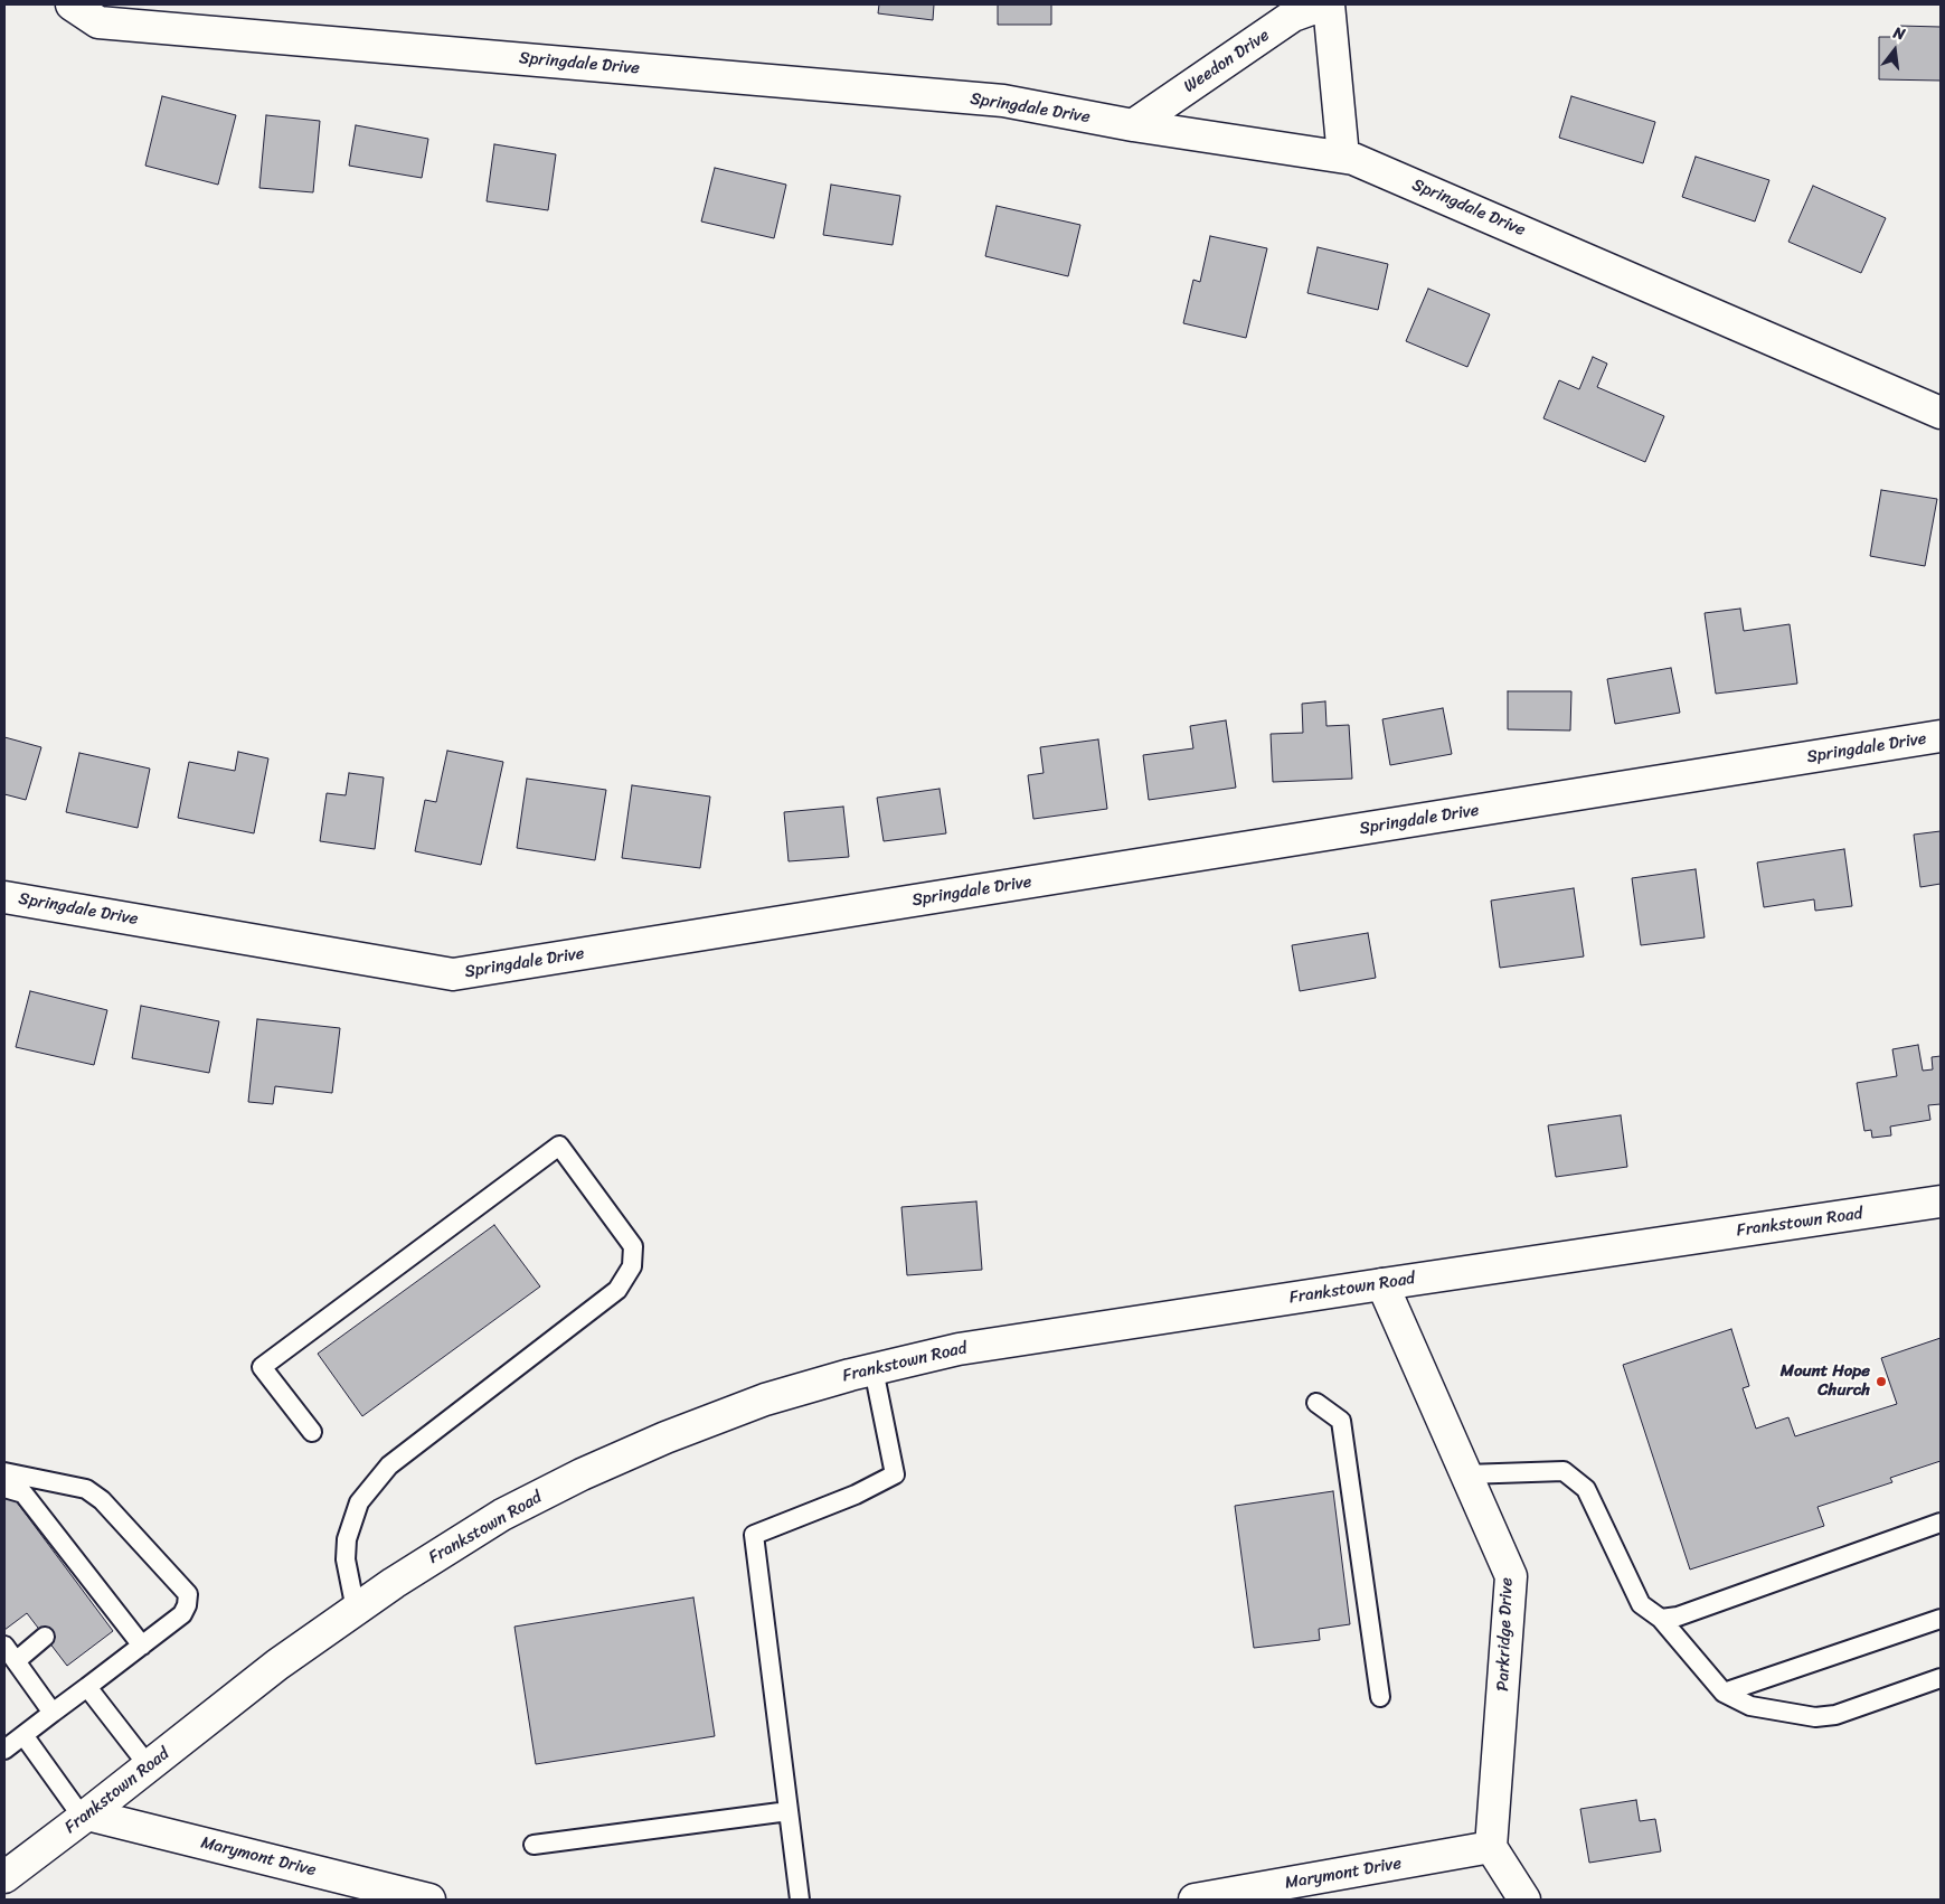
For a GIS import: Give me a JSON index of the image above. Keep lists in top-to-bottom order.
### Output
{
  "streets": {
    "street": [
      "Weedon Drive",
      "Springdale Drive",
      "Frankstown Road",
      "Parkridge Drive",
      "Marymont Drive"
    ]
  },
  "crossings": [
    ["Weedon Drive", "Springdale Drive"],
    ["Frankstown Road", "Parkridge Drive"],
    ["Frankstown Road", "Marymont Drive"],
    ["Parkridge Drive", "Marymont Drive"]
  ],
  "places": ["Mount Hope Church"],
  "north": "top"
}
